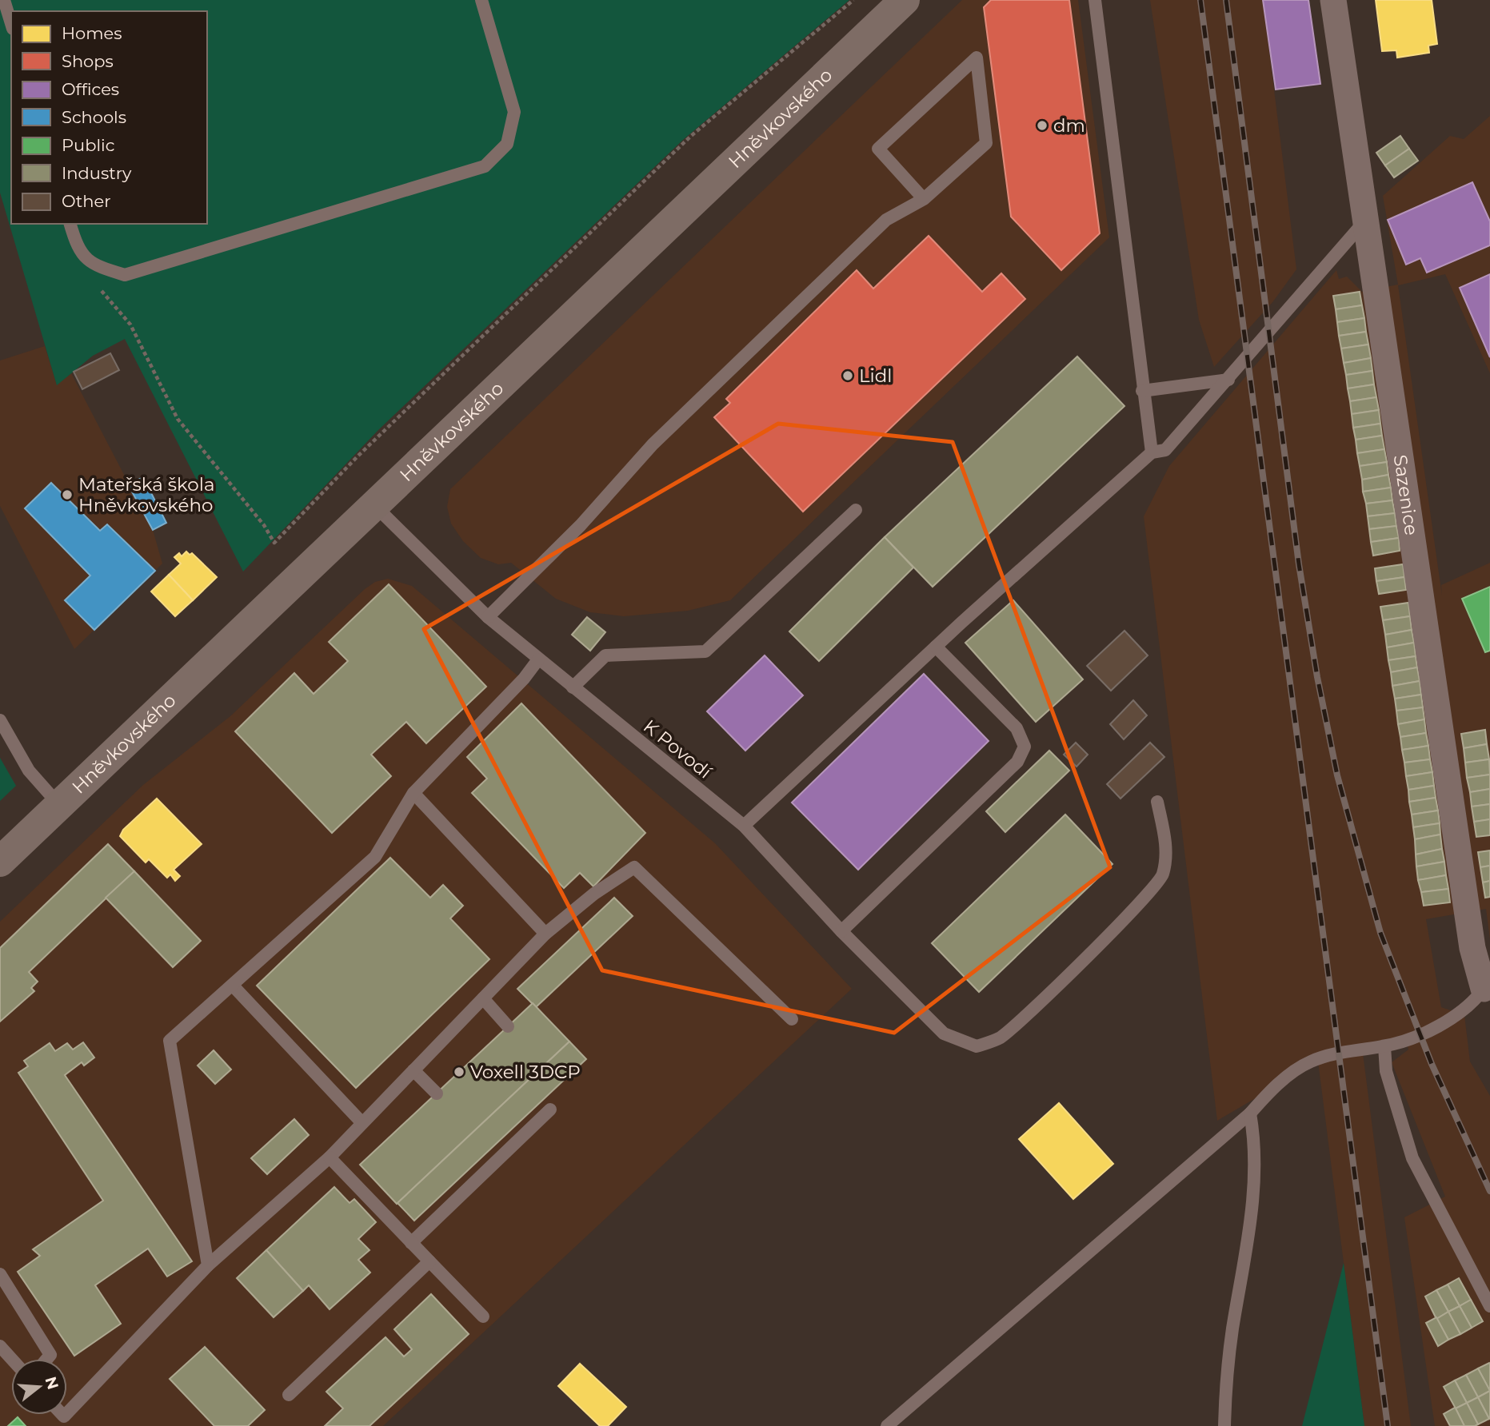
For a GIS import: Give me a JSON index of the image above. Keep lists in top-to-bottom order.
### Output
{
  "streets": {
    "main road": ["Hněvkovského"],
    "street": ["Sazenice"],
    "lane": ["K Povodí"]
  },
  "crossings": [
    ["Hněvkovského", "K Povodí"]
  ],
  "places": [
    "dm",
    "Lidl",
    "Mateřská škola Hněvkovského",
    "Voxell 3DCP"
  ],
  "legend": [
    "Homes",
    "Shops",
    "Offices",
    "Schools",
    "Public",
    "Industry",
    "Other"
  ],
  "north": "right"
}
